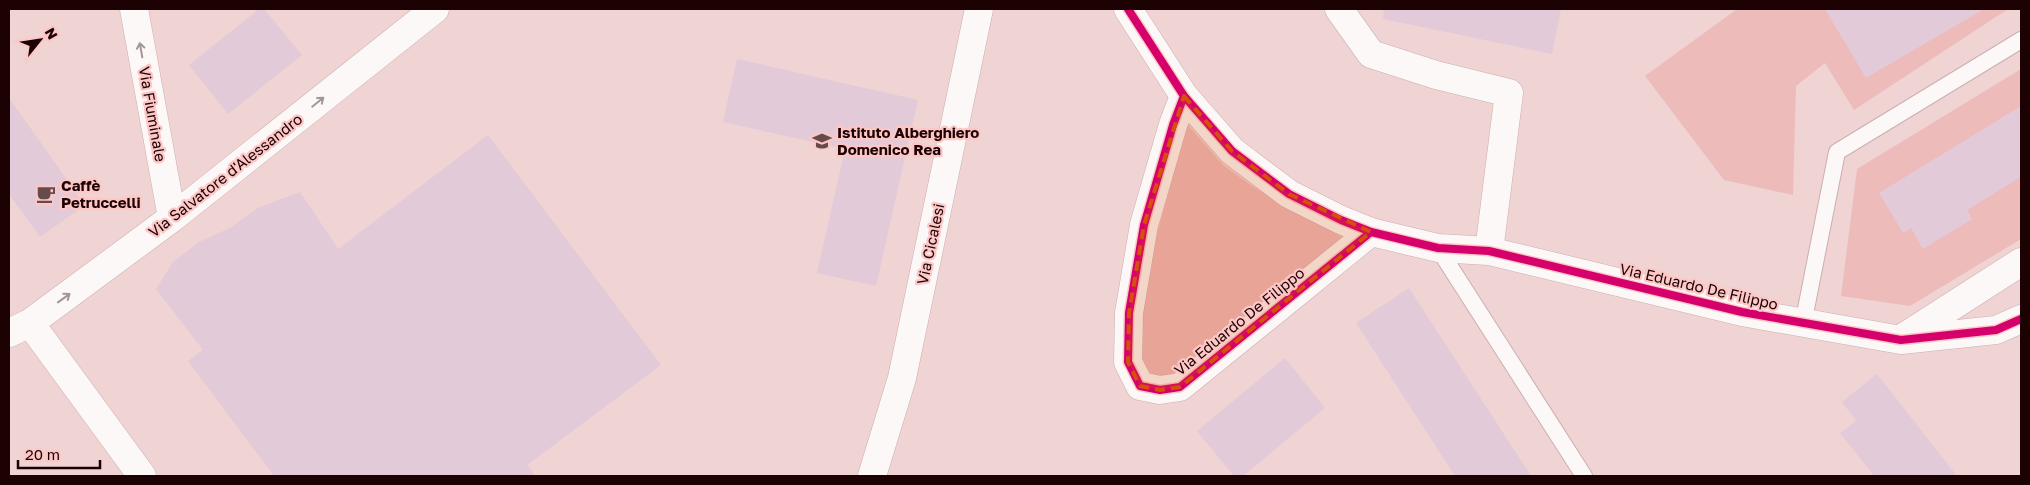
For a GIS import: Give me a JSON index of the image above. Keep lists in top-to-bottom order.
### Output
{
  "streets": {
    "street": [
      "Via Fiuminale",
      "Via Salvatore d'Alessandro",
      "Via Cicalesi",
      "Via Eduardo De Filippo"
    ]
  },
  "crossings": [
    ["Via Fiuminale", "Via Salvatore d'Alessandro"]
  ],
  "one_way": ["Via Fiuminale", "Via Salvatore d'Alessandro"],
  "places": {
    "school or university": ["Istituto Alberghiero Domenico Rea"],
    "cafe": ["Caffè Petruccelli"]
  },
  "scale_bar": "20 m",
  "north": "top right"
}
